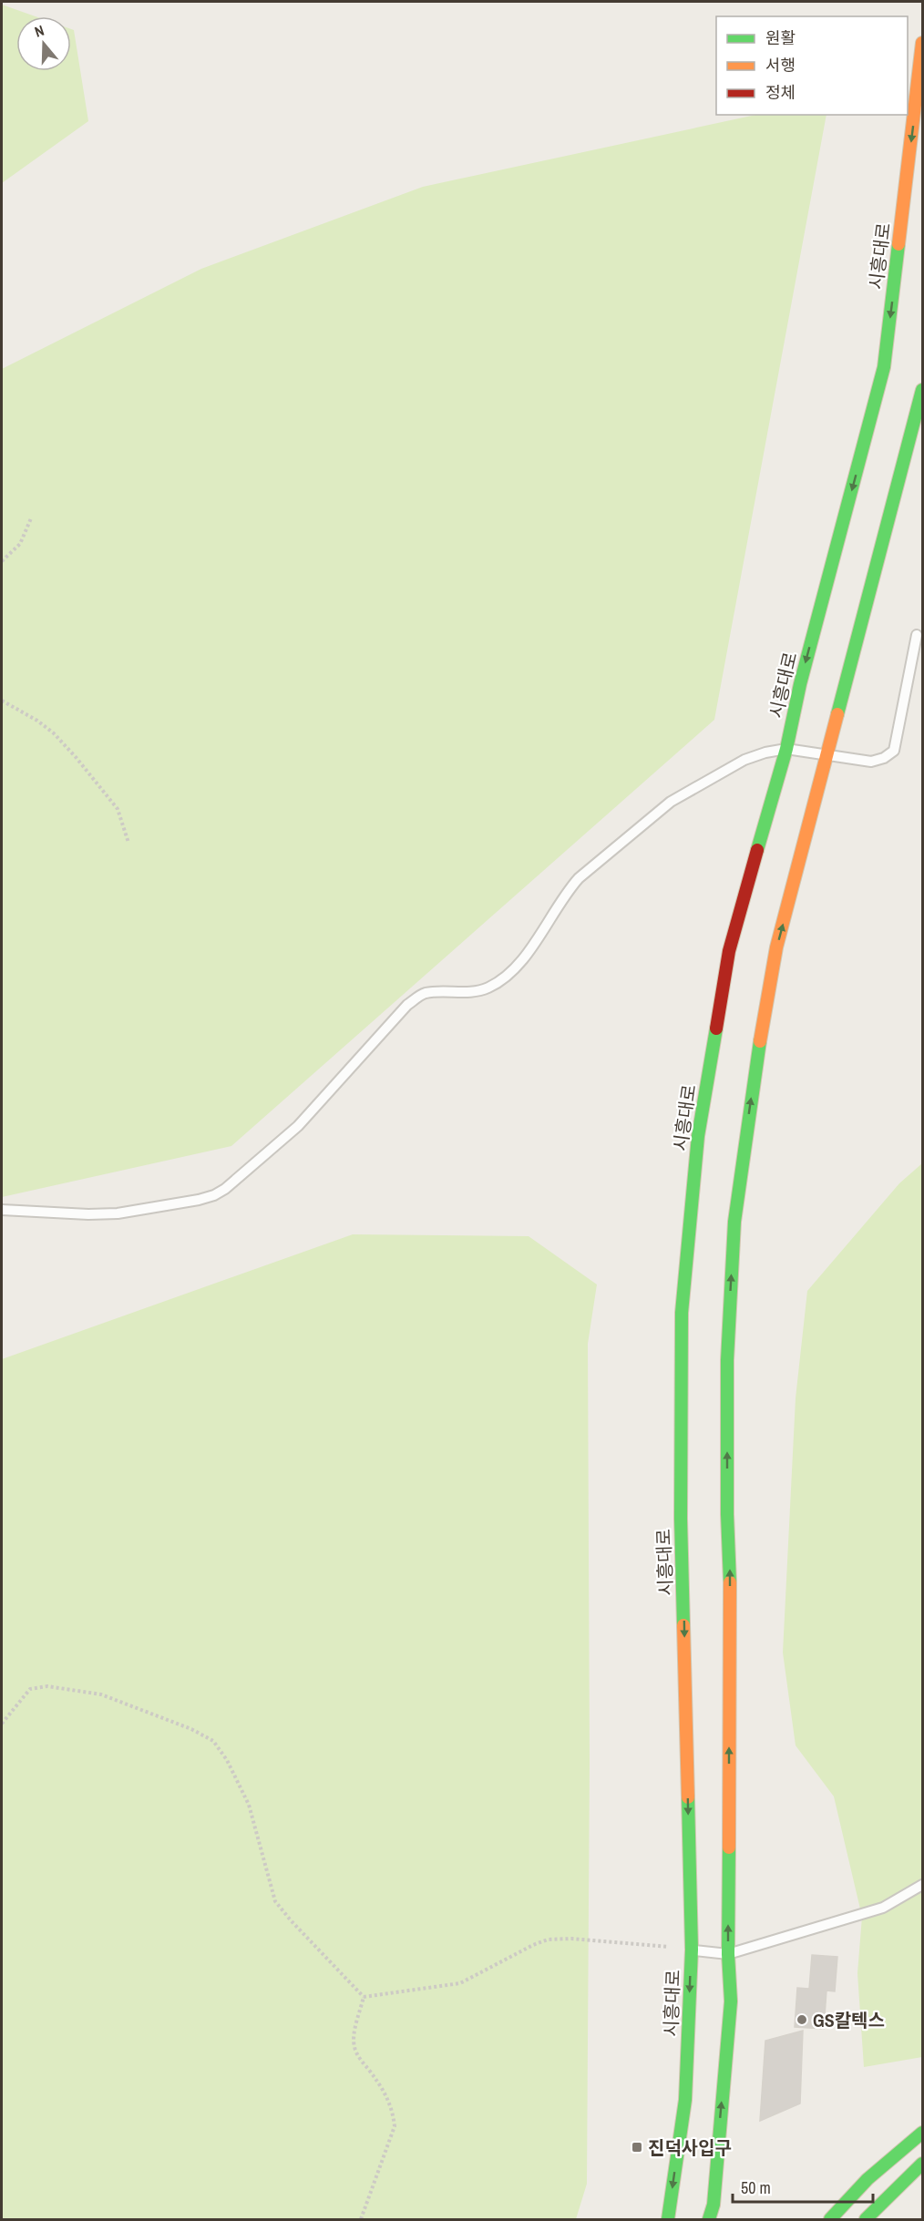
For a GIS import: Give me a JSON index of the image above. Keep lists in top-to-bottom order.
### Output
{
  "streets": {
    "main road": ["시흥대로"]
  },
  "places": {
    "other": ["GS칼텍스"],
    "transit": ["진덕사입구"]
  },
  "legend": ["원활", "서행", "정체"],
  "scale_bar": "50 m",
  "north": "top"
}
